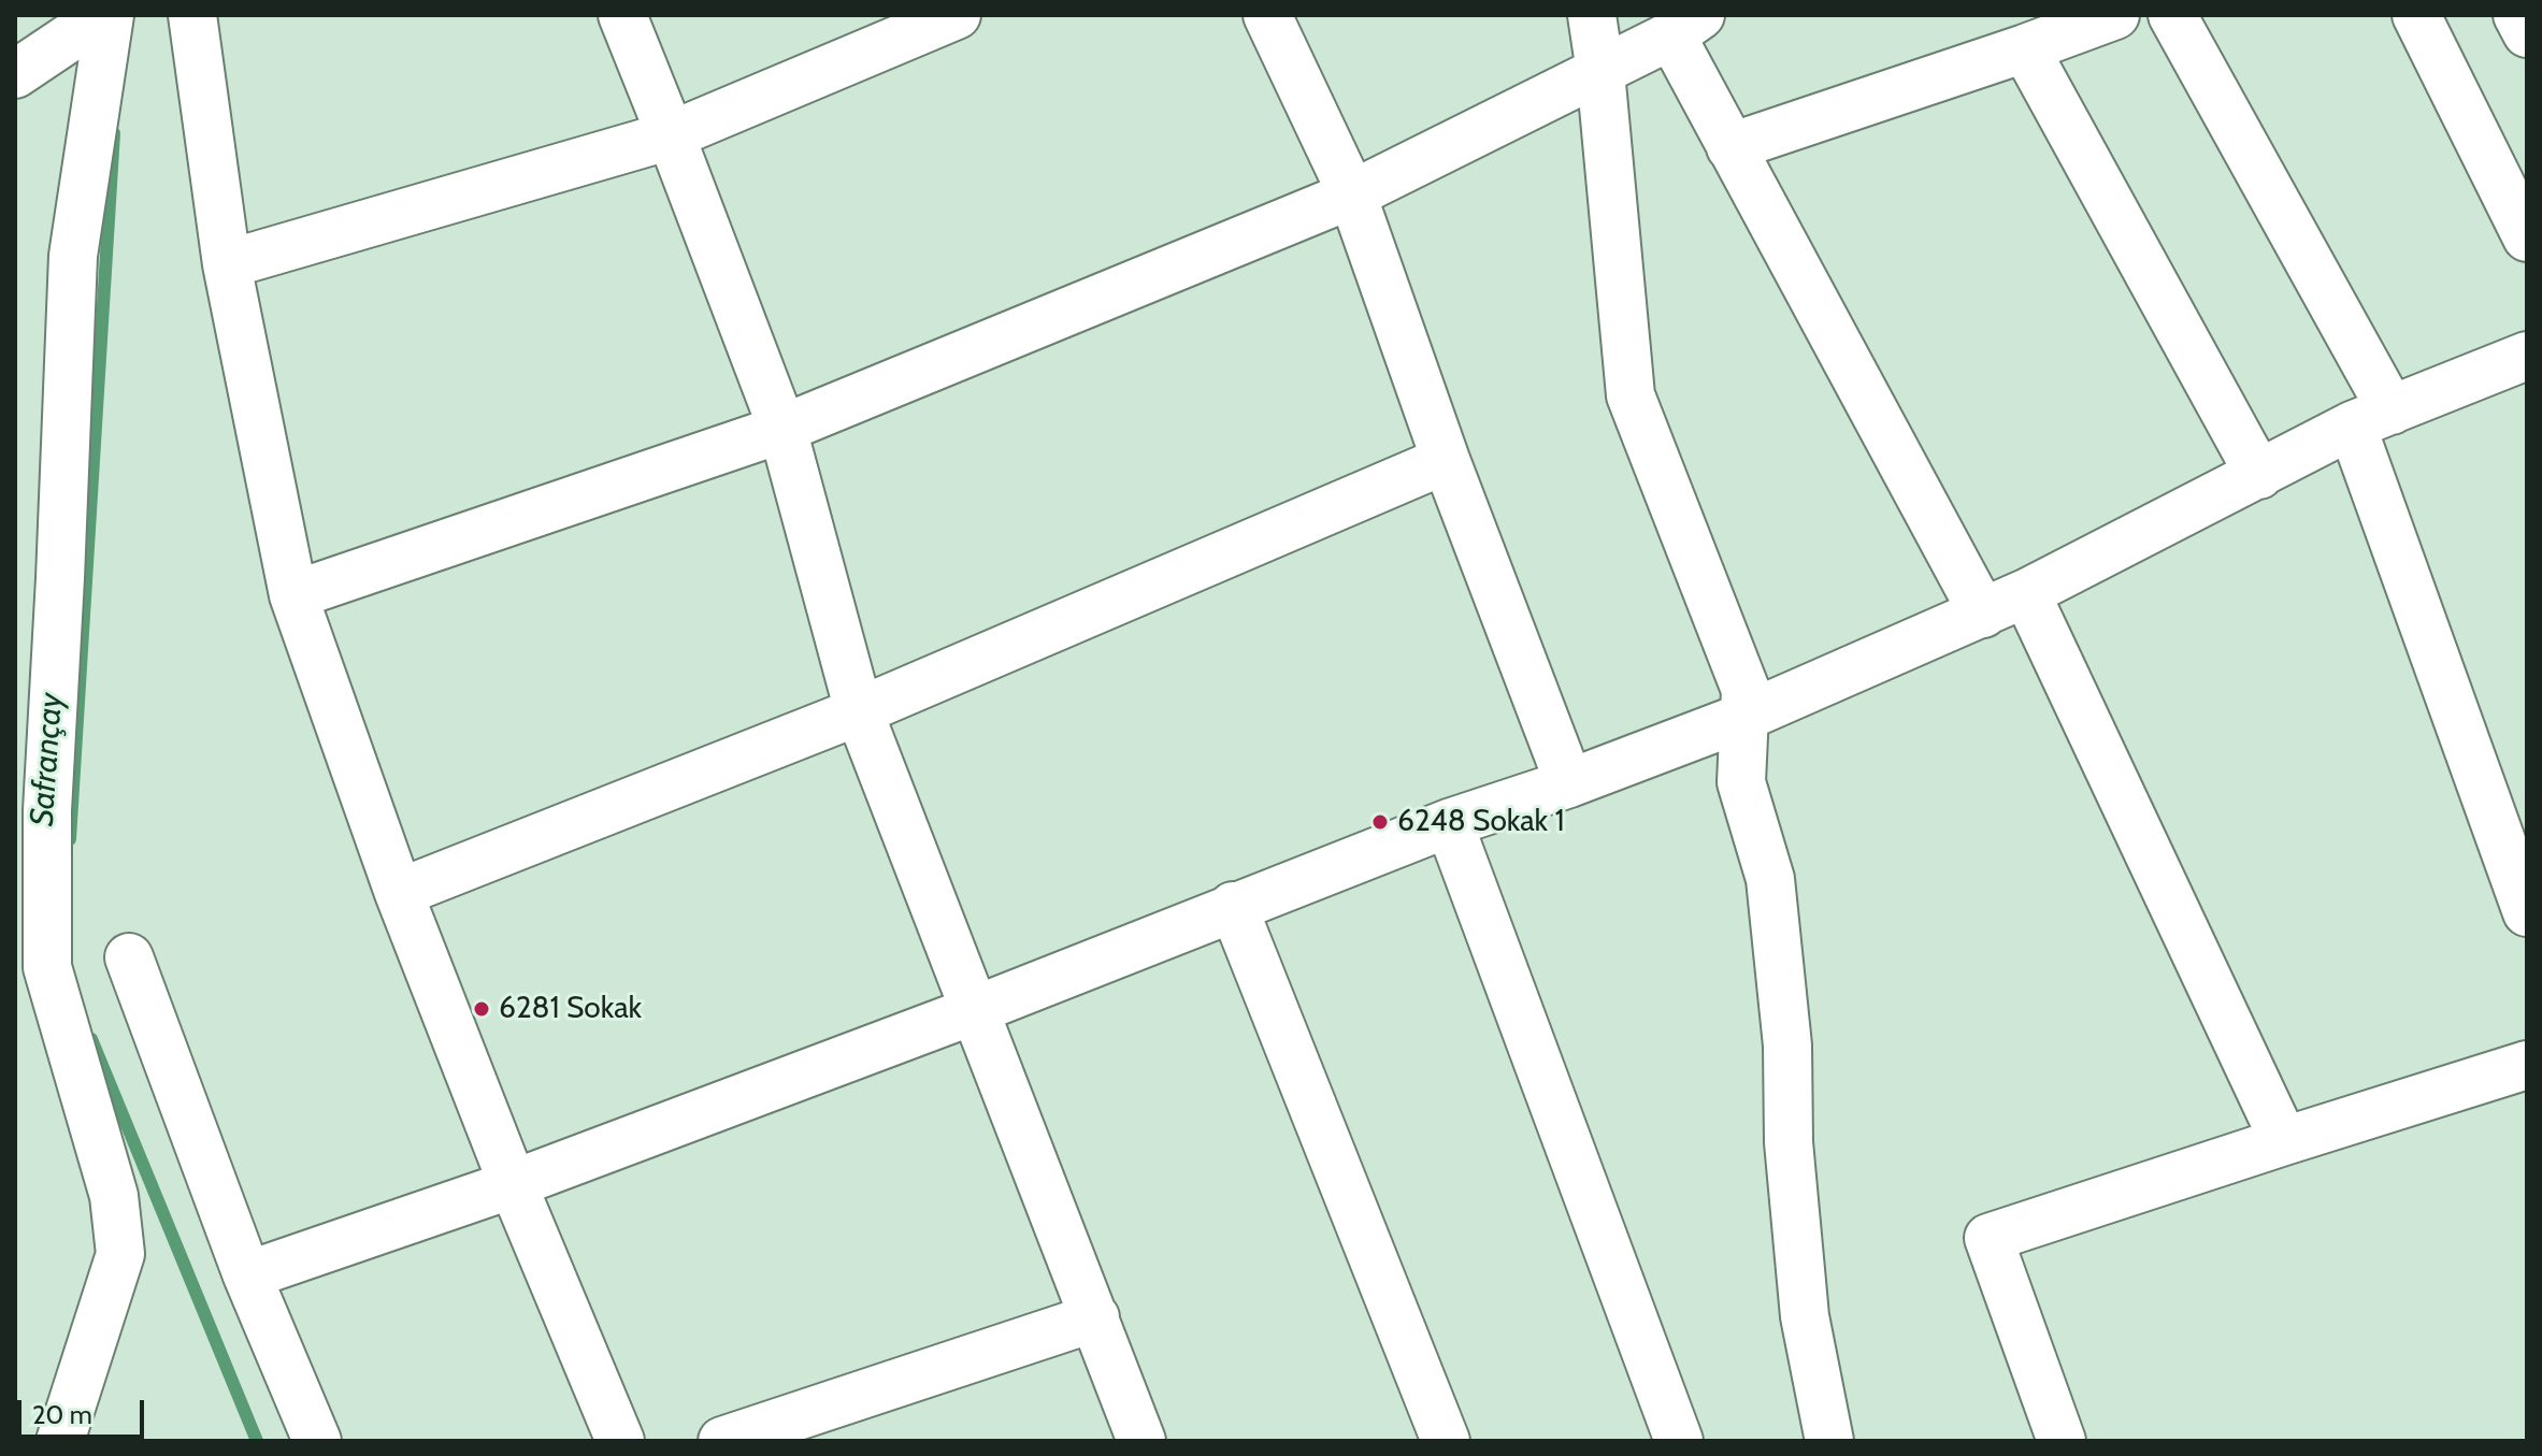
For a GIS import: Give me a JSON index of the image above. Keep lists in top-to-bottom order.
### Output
{
  "water": ["Safrançay"],
  "places": ["6248 Sokak 1", "6281 Sokak"],
  "scale_bar": "20 m"
}
